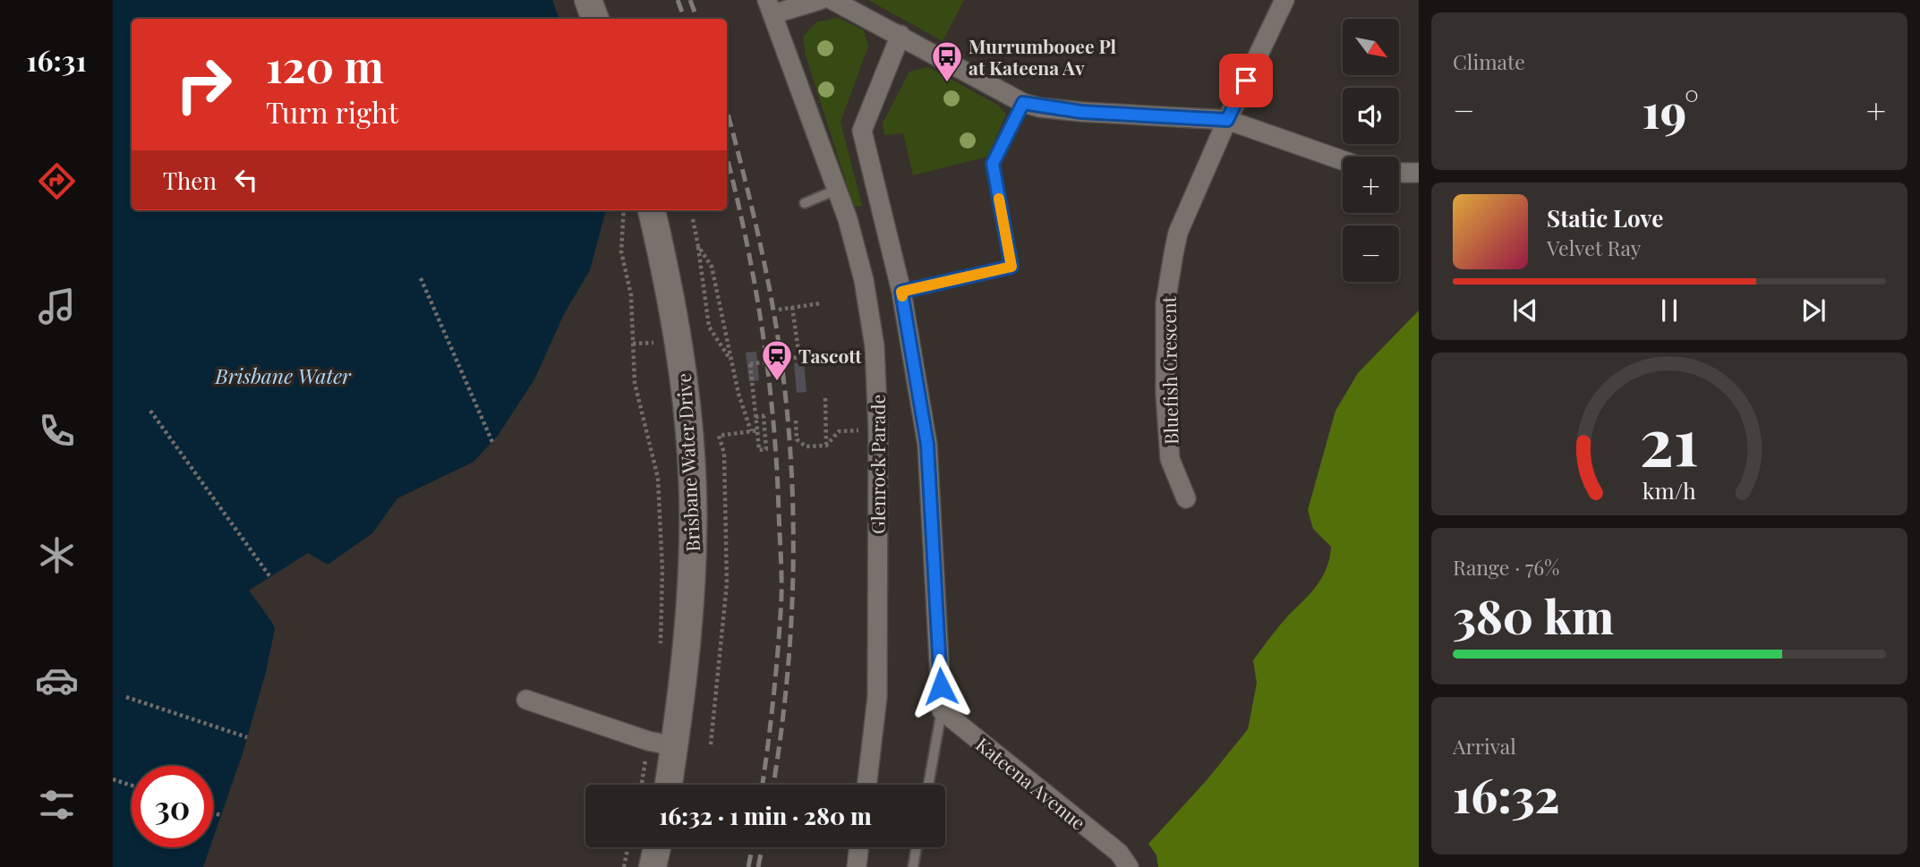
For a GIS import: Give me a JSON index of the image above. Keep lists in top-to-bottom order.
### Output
{
  "streets": {
    "main road": ["Brisbane Water Drive"],
    "street": ["Bluefish Crescent", "Glenrock Parade", "Kateena Avenue"]
  },
  "water": ["Brisbane Water"],
  "places": {
    "bus stop": ["Murrumbooee Pl at Kateena Av"],
    "station": ["Tascott"]
  },
  "north": "bottom right",
  "page": {
    "tabs": "16:31",
    "tile": [
      "Climate",
      ["Range · 76%", "380 km"],
      ["Arrival", "16:32"]
    ],
    "map_buttons": ["+", "−"],
    "turn": ["120 m", "Turn right"],
    "heat": ["−", "19°", "+"],
    "then": "Then",
    "song": ["Static Love", "Velvet Ray"],
    "limit": "30",
    "trip": "16:32 · 1 min · 280 m",
    "gauge": ["21", "km/h"]
  }
}
